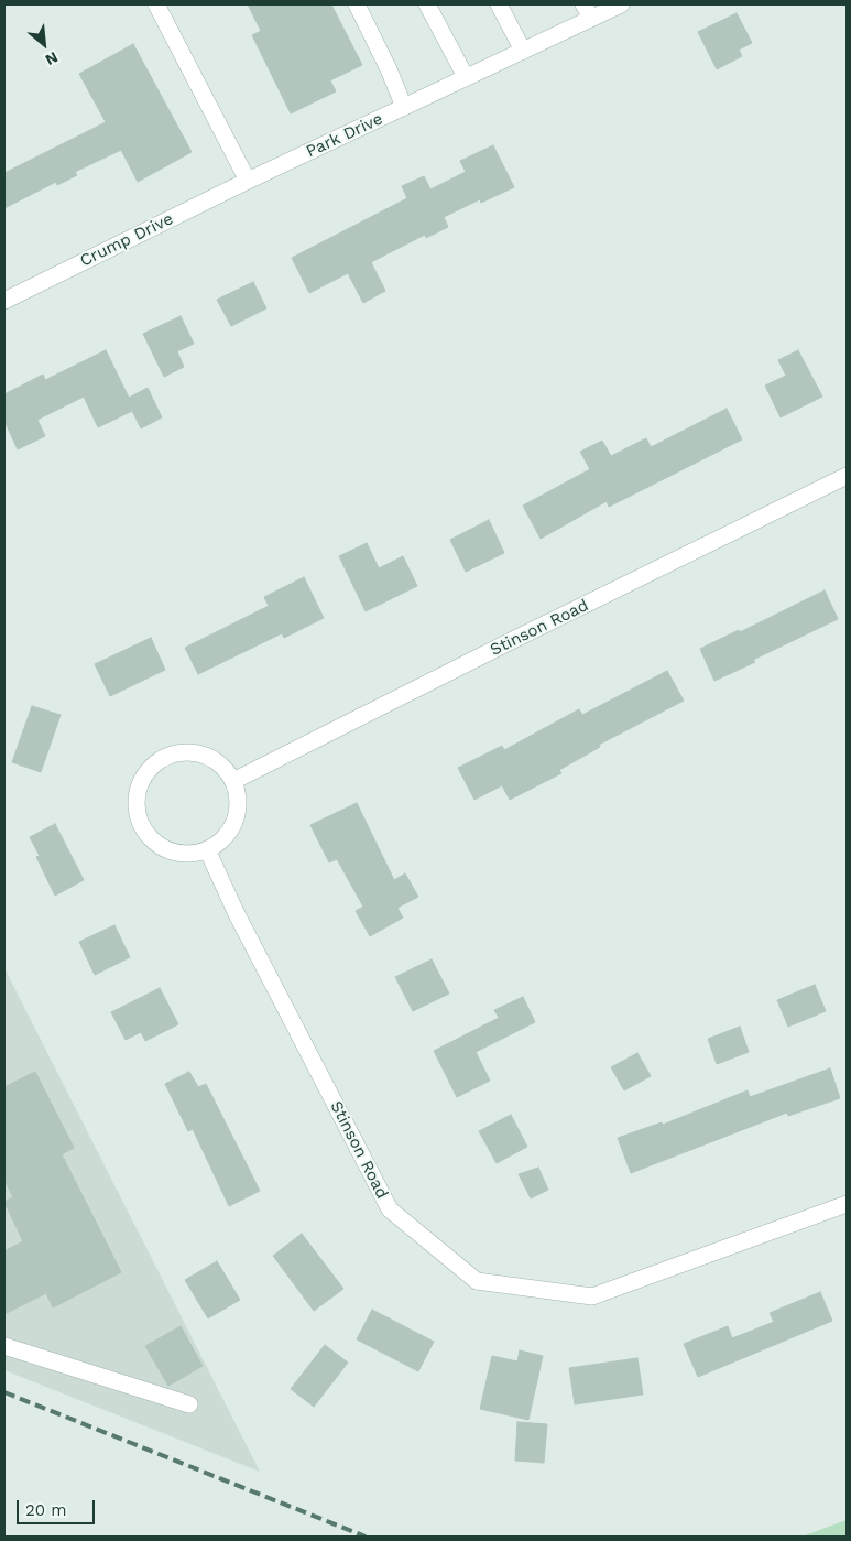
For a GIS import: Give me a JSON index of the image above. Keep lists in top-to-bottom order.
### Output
{
  "streets": {
    "street": ["Park Drive", "Crump Drive", "Stinson Road"]
  },
  "crossings": [
    ["Park Drive", "Crump Drive"]
  ],
  "scale_bar": "20 m",
  "north": "bottom right"
}
